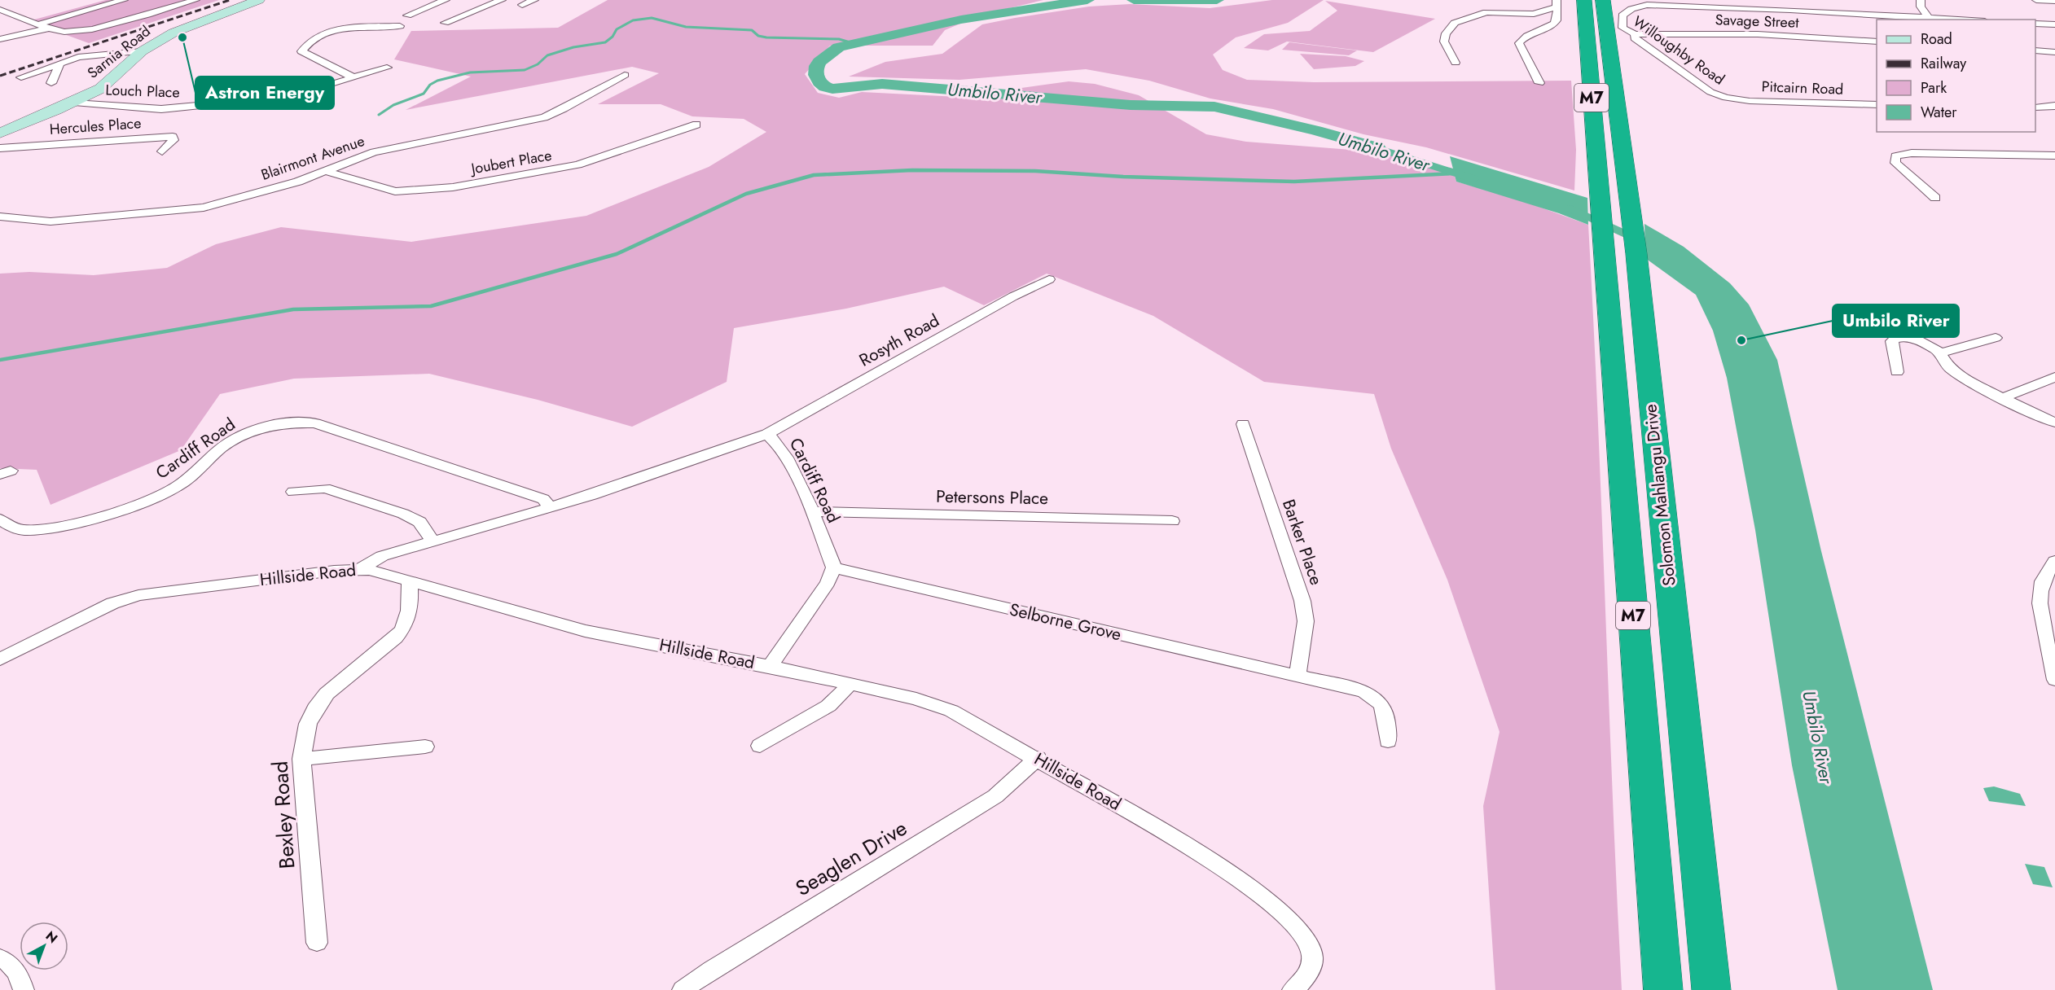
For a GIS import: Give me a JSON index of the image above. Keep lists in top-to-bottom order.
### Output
{
  "streets": {
    "highway": ["M7", "Solomon Mahlangu Drive"],
    "main road": ["Sarnia Road"],
    "street": [
      "Savage Street",
      "Willoughby Road",
      "Pitcairn Road",
      "Louch Place",
      "Hercules Place",
      "Blairmont Avenue",
      "Joubert Place",
      "Rosyth Road",
      "Cardiff Road",
      "Petersons Place",
      "Barker Place",
      "Hillside Road",
      "Selborne Grove",
      "Bexley Road",
      "Seaglen Drive"
    ]
  },
  "crossings": [
    ["Savage Street", "Willoughby Road"],
    ["Willoughby Road", "Pitcairn Road"],
    ["Sarnia Road", "Louch Place"],
    ["Blairmont Avenue", "Joubert Place"],
    ["Rosyth Road", "Cardiff Road"],
    ["Cardiff Road", "Petersons Place"],
    ["Cardiff Road", "Hillside Road"],
    ["Cardiff Road", "Selborne Grove"],
    ["Barker Place", "Selborne Grove"],
    ["Hillside Road", "Bexley Road"],
    ["Hillside Road", "Seaglen Drive"]
  ],
  "water": ["Umbilo River"],
  "places": ["Astron Energy", "Umbilo River"],
  "legend": [
    "Road",
    "Railway",
    "Park",
    "Water"
  ],
  "north": "top right"
}
